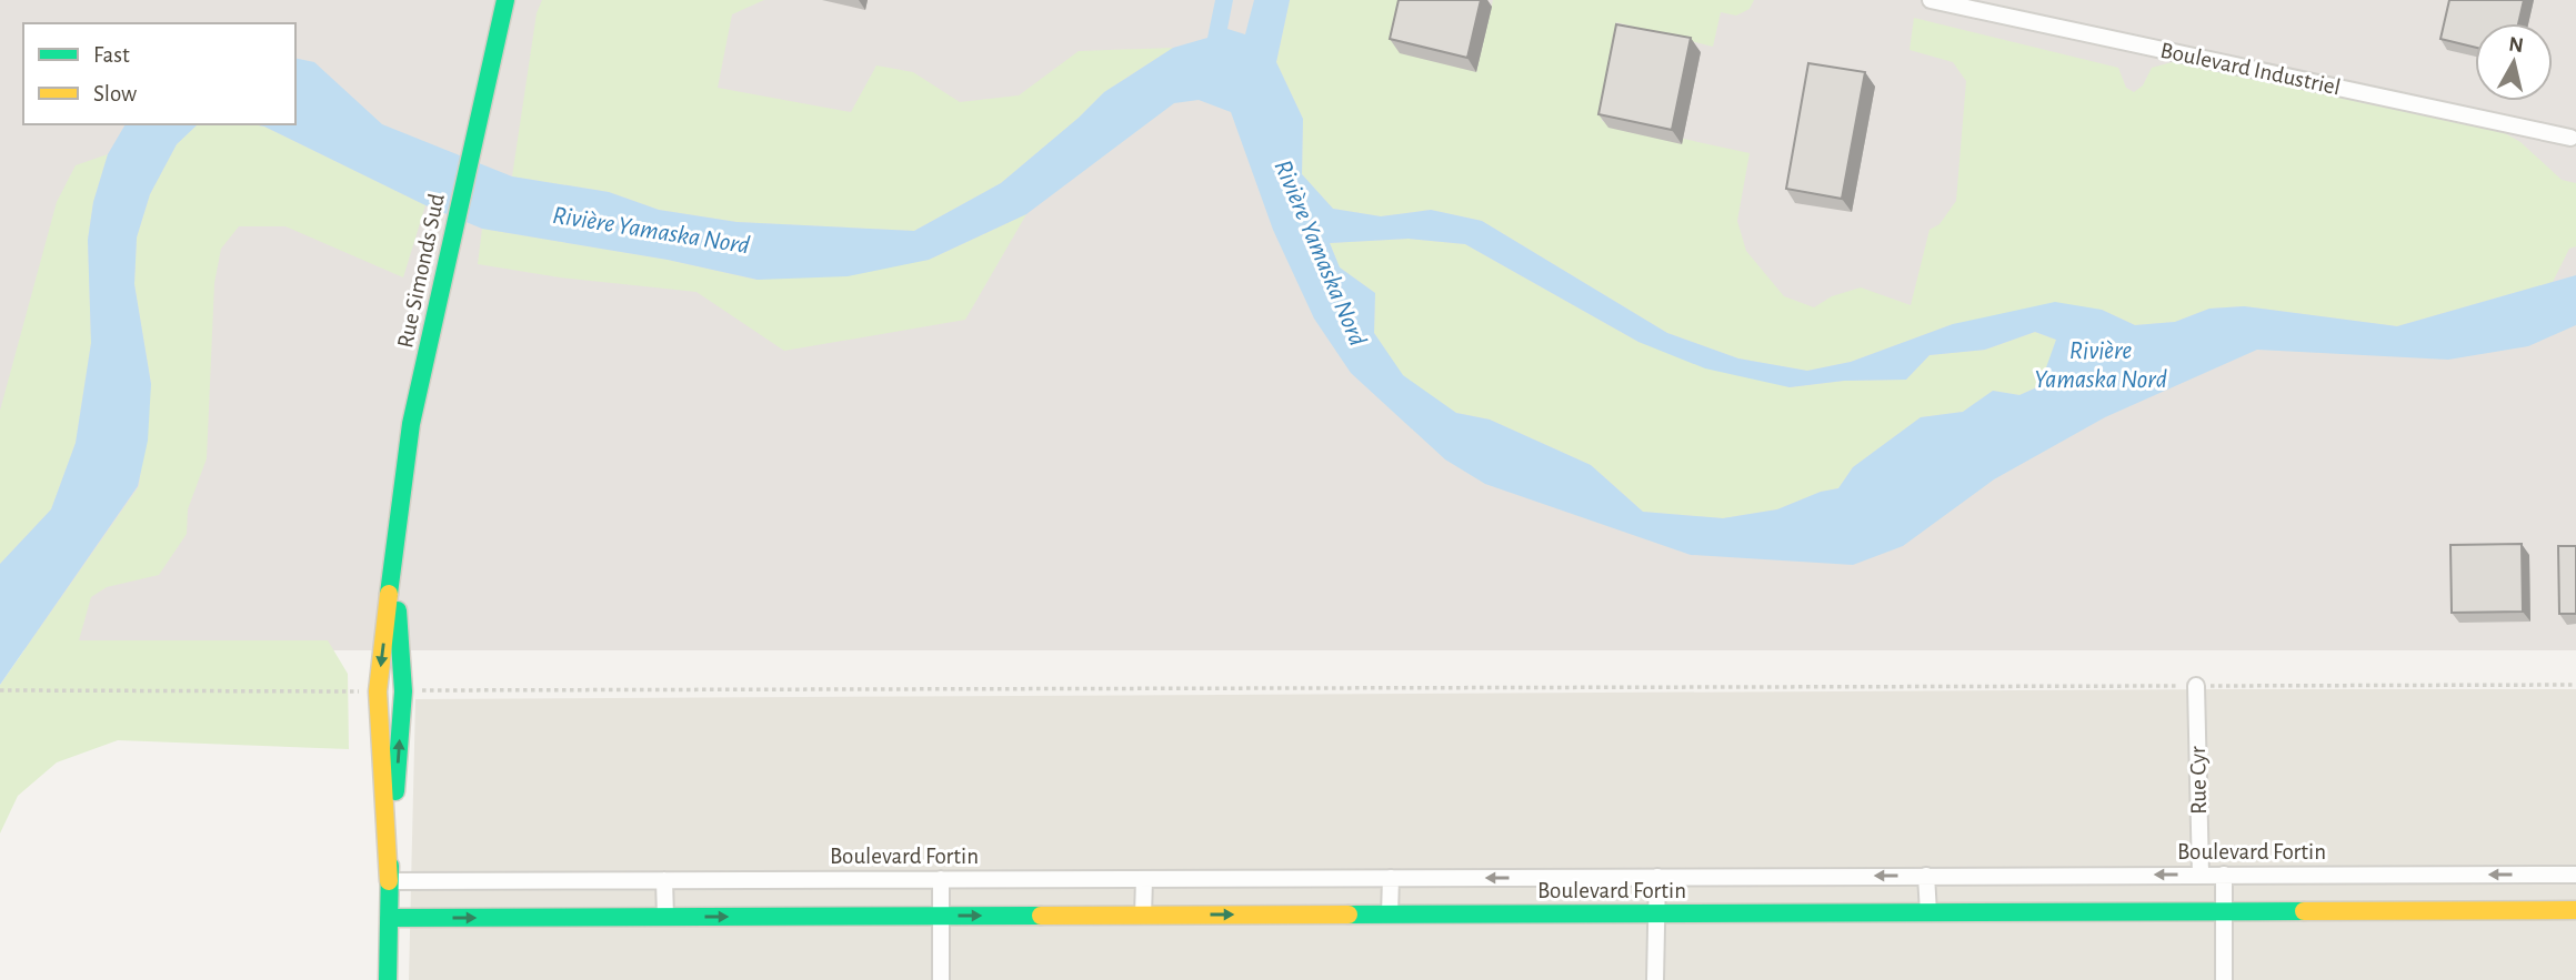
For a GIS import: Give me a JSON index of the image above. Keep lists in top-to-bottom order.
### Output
{
  "streets": {
    "street": [
      "Boulevard Industriel",
      "Rue Simonds Sud",
      "Rue Cyr",
      "Boulevard Fortin"
    ]
  },
  "crossings": [
    ["Rue Simonds Sud", "Boulevard Fortin"],
    ["Rue Cyr", "Boulevard Fortin"]
  ],
  "water": ["Rivière Yamaska Nord"],
  "legend": ["Fast", "Slow"],
  "north": "top"
}
